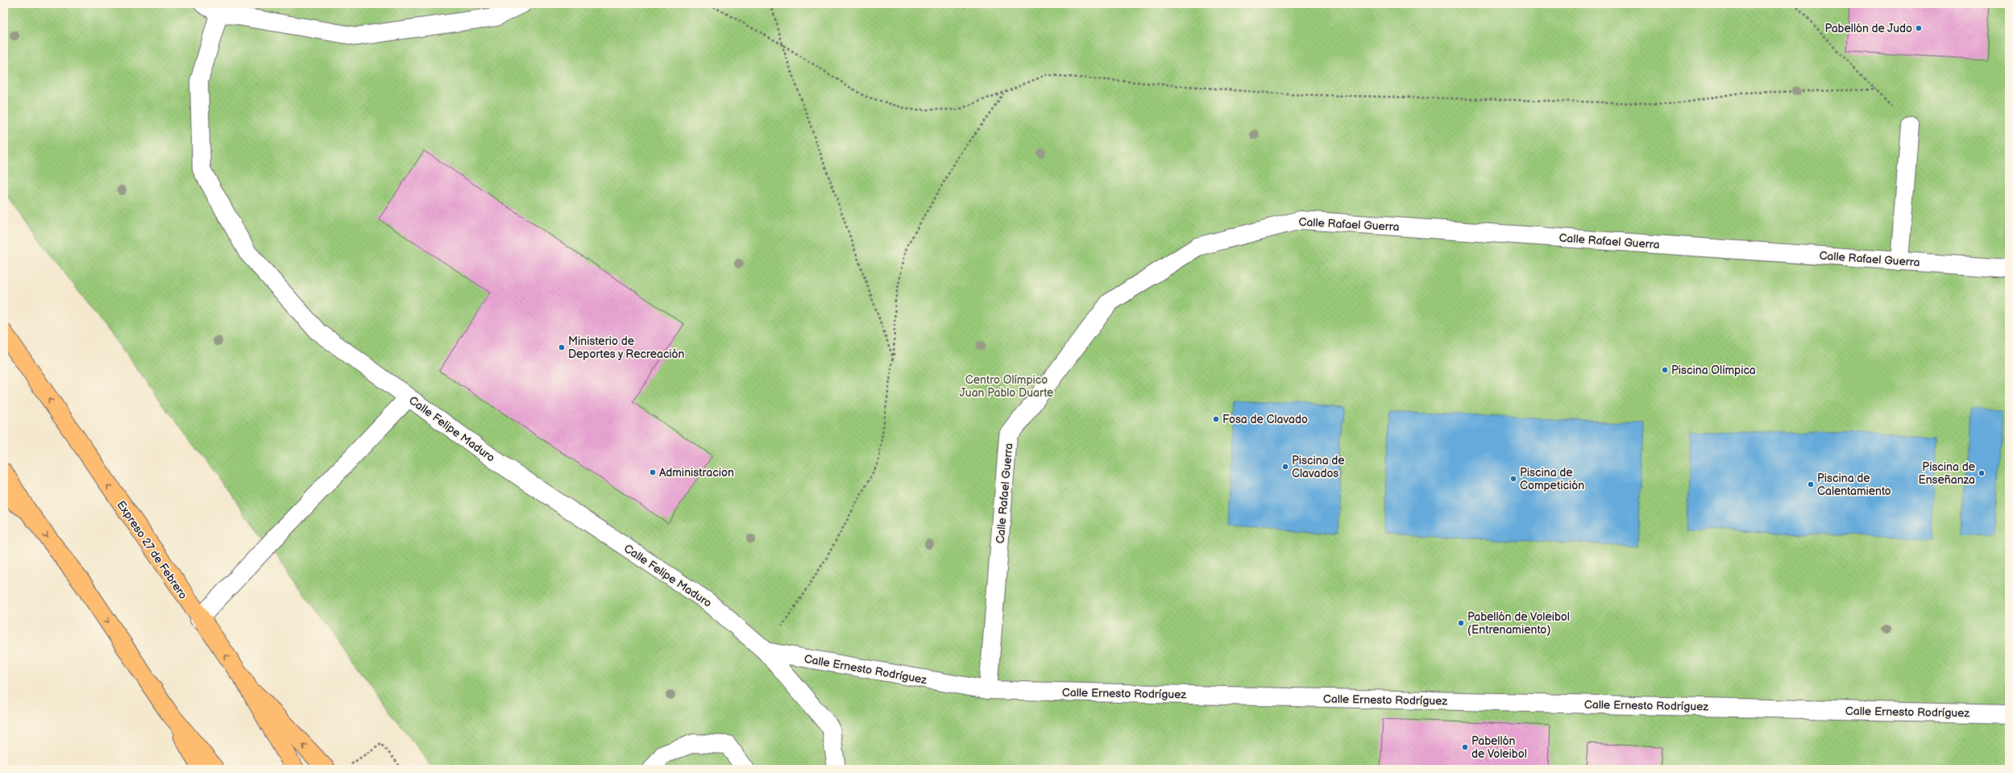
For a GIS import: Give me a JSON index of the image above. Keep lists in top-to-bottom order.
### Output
{
  "streets": {
    "main road": ["Expreso 27 de Febrero"],
    "lane": ["Calle Rafael Guerra", "Calle Felipe Maduro", "Calle Ernesto Rodríguez"]
  },
  "crossings": [
    ["Calle Rafael Guerra", "Calle Ernesto Rodríguez"],
    ["Calle Felipe Maduro", "Calle Ernesto Rodríguez"]
  ],
  "parks": ["Centro Olímpico Juan Pablo Duarte"],
  "places": [
    "Pabellón de Judo",
    "Ministerio de Deportes y Recreación",
    "Piscina Olímpica",
    "Fosa de Clavado",
    "Piscina de Clavados",
    "Administracion",
    "Piscina de Enseñanza",
    "Piscina de Competición",
    "Piscina de Calentamiento",
    "Pabellón de Voleibol (Entrenamiento)",
    "Pabellón de Voleibol"
  ]
}
